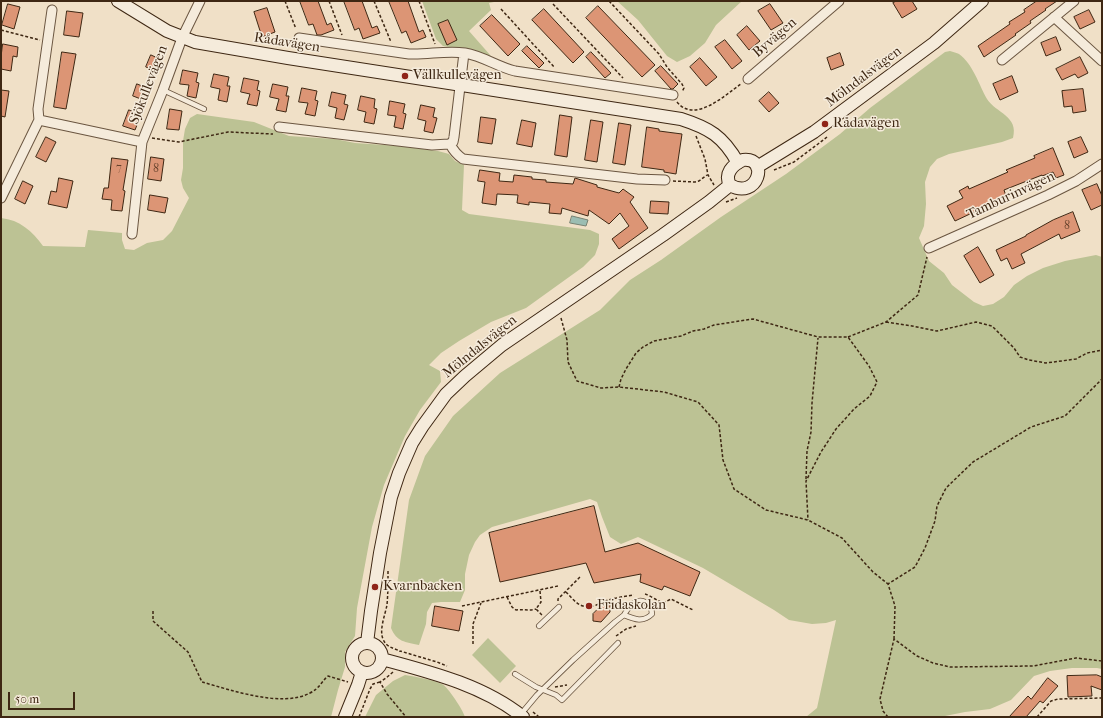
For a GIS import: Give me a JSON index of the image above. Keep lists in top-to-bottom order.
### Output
{
  "streets": {
    "street": [
      "Byvägen",
      "Rådavägen",
      "Mölndalsvägen",
      "Sjökullevägen",
      "Tamburinvägen"
    ]
  },
  "crossings": [
    ["Rådavägen", "Mölndalsvägen"],
    ["Rådavägen", "Sjökullevägen"]
  ],
  "places": [
    "Vällkullevägen",
    "Rådavägen",
    "Kvarnbacken",
    "Fridaskolan"
  ],
  "house_numbers": ["7", "8", "8"],
  "scale_bar": "50 m"
}
